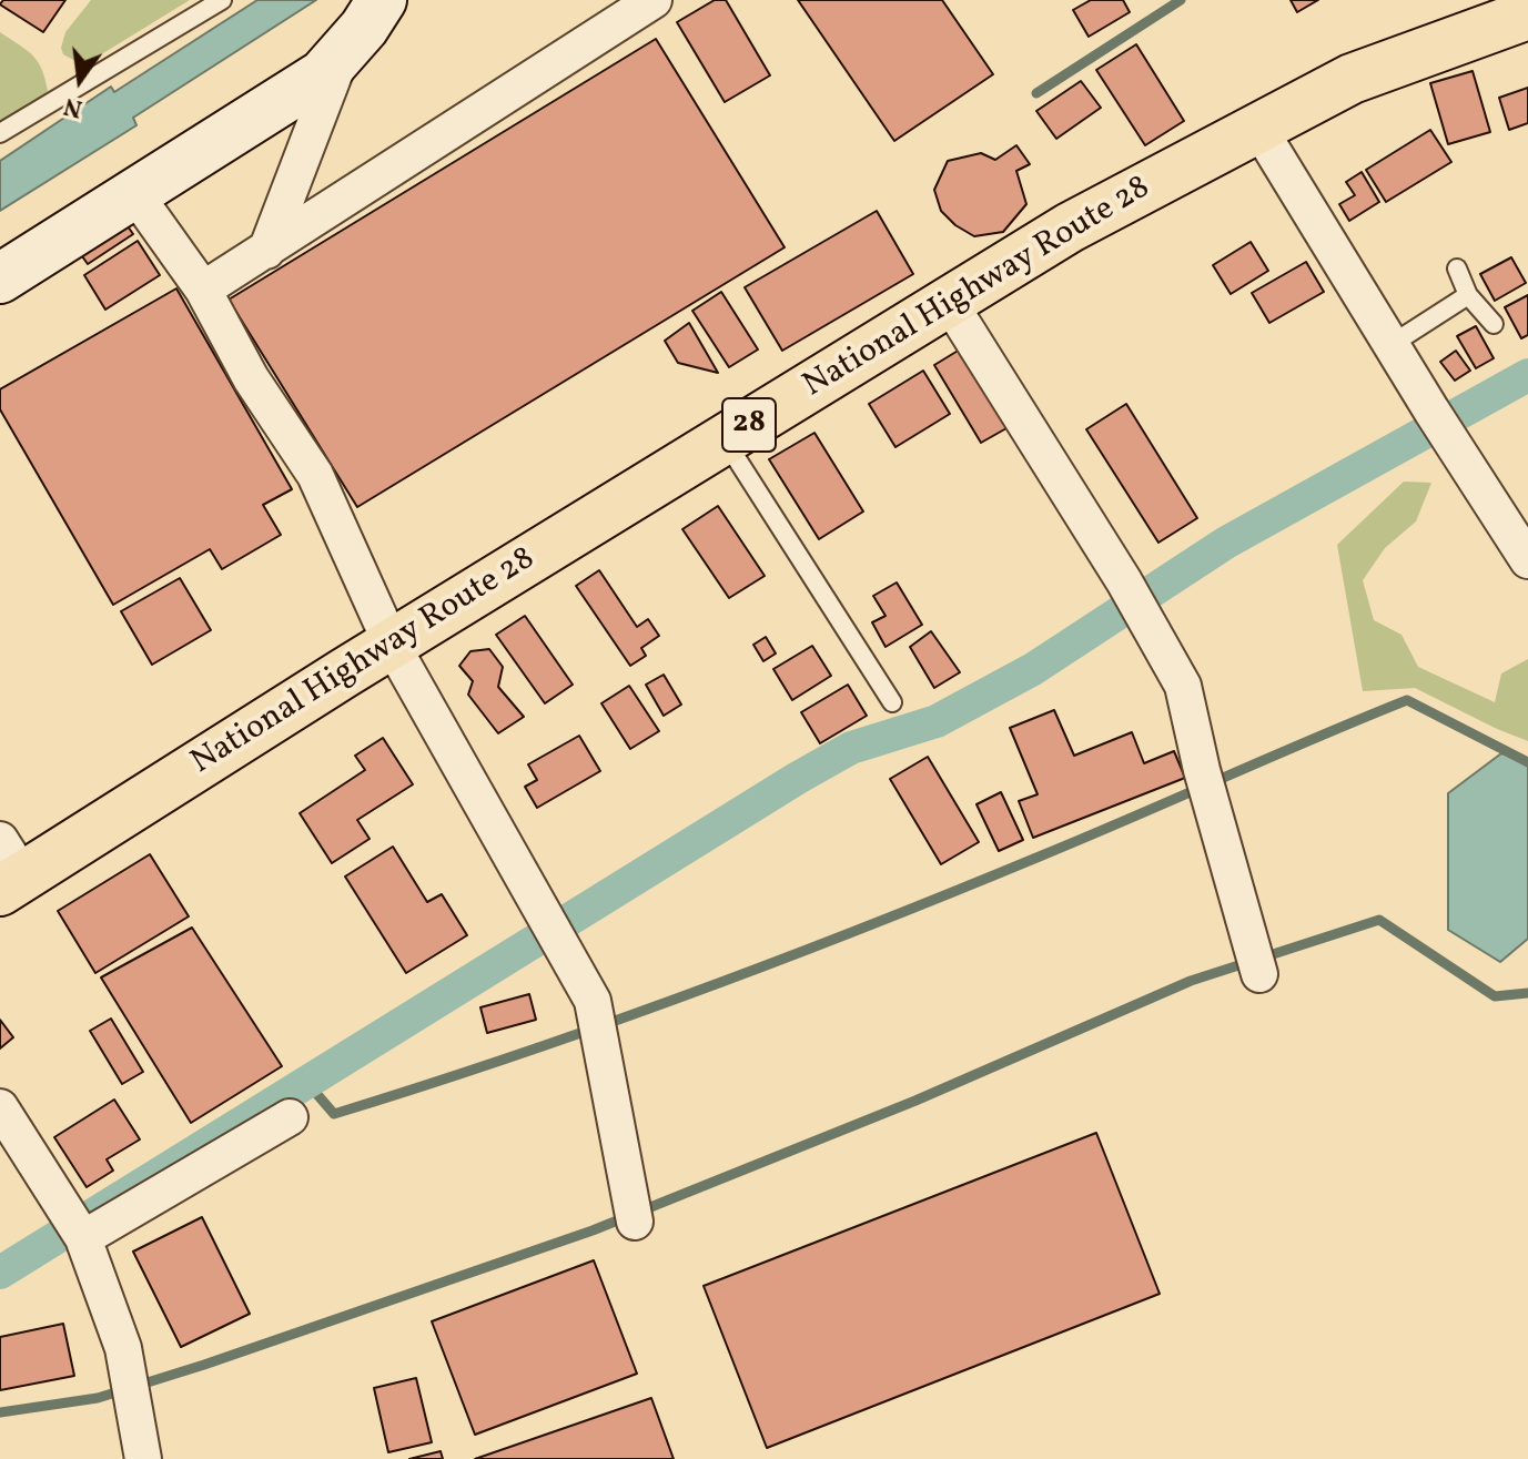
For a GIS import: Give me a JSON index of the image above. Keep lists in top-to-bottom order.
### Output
{
  "streets": {
    "highway": ["National Highway Route 28", "28"]
  },
  "north": "bottom"
}
